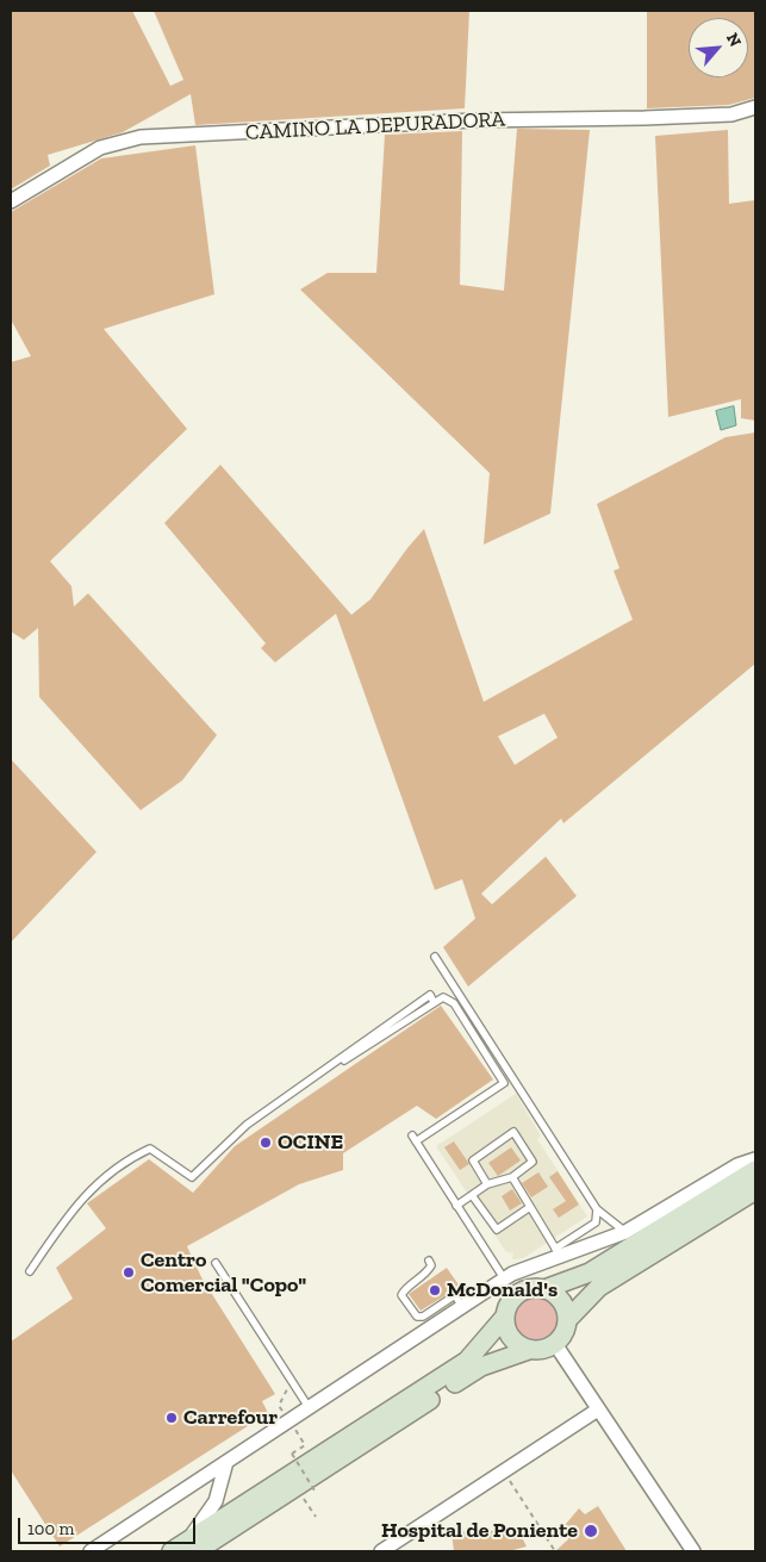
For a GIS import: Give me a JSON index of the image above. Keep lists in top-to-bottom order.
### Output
{
  "streets": {
    "street": ["CAMINO LA DEPURADORA"]
  },
  "places": [
    "OCINE",
    "Centro Comercial \"Copo\"",
    "McDonald's",
    "Carrefour",
    "Hospital de Poniente"
  ],
  "scale_bar": "100 m",
  "north": "top right"
}
